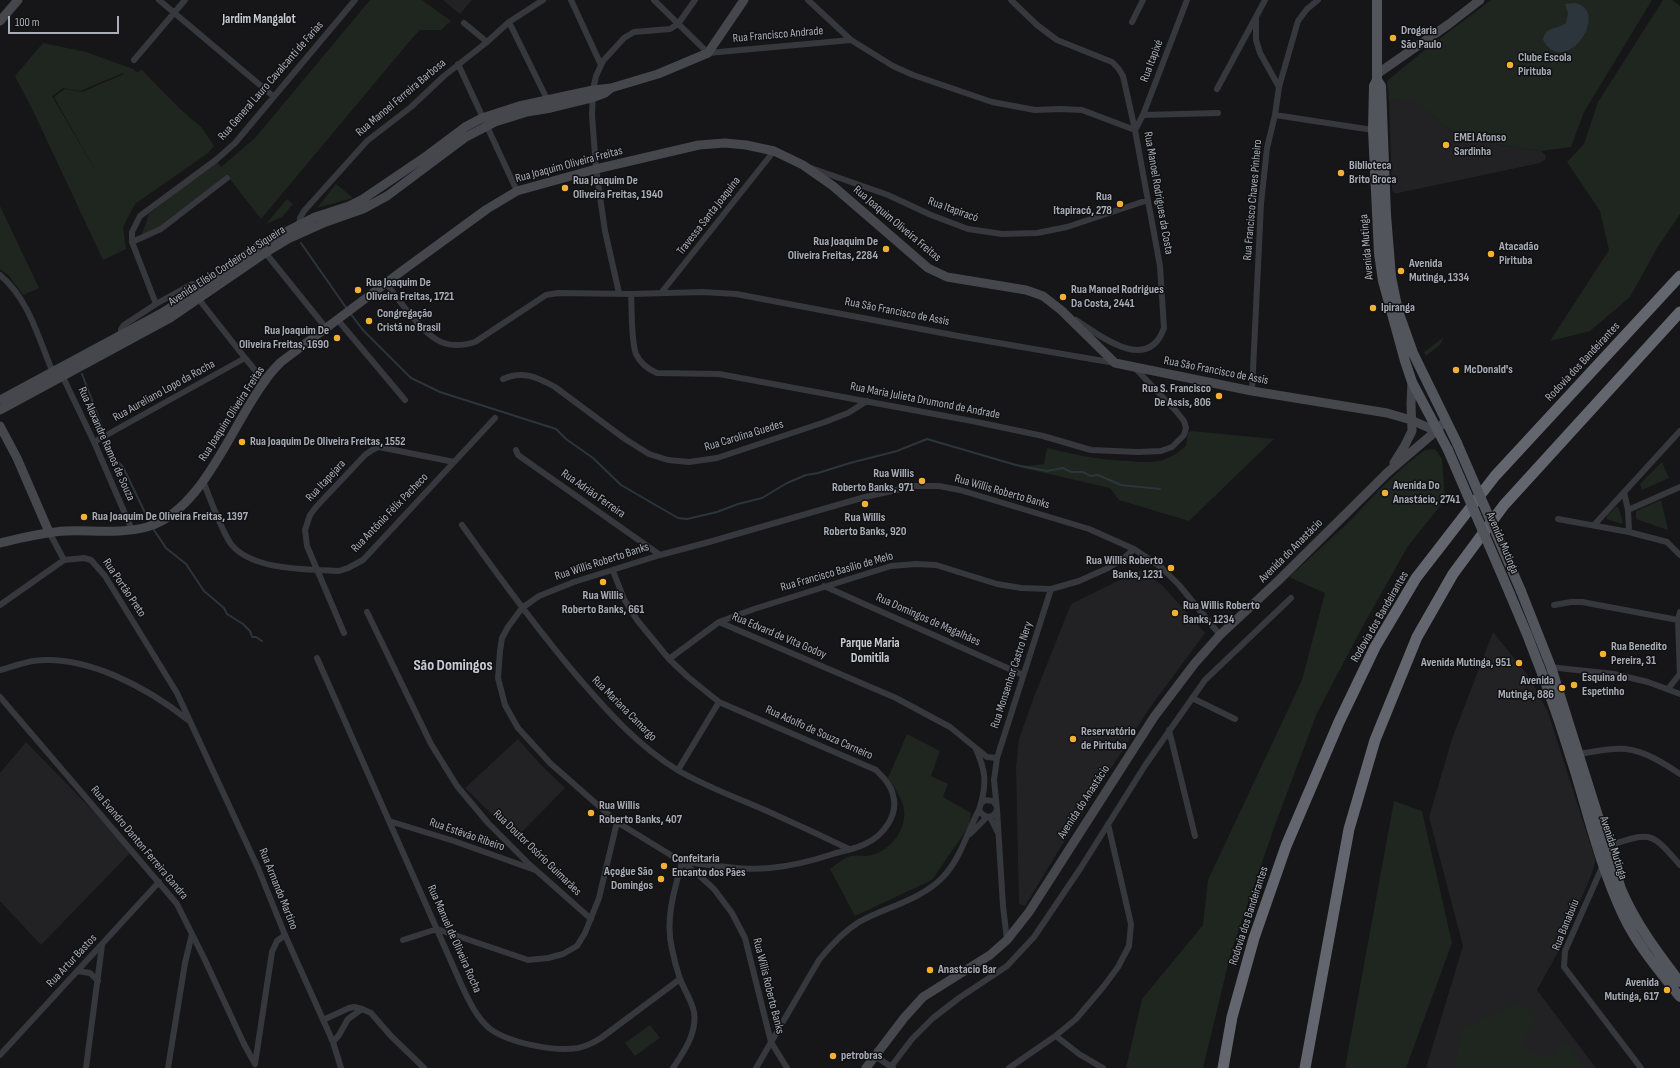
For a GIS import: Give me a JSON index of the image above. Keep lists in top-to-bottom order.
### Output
{
  "streets": {
    "highway": ["Rodovia dos Bandeirantes"],
    "main road": [
      "Rua Joaquim Oliveira Freitas",
      "Avenida Mutinga",
      "Avenida Elísio Cordeiro de Siqueira",
      "Rua São Francisco de Assis",
      "Avenida do Anastácio"
    ],
    "street": [
      "Rua Francisco Andrade",
      "Rua Itapixé",
      "Rua General Lauro Cavalcanti de Farias",
      "Rua Manoel Ferreira Barbosa",
      "Rua Manoel Rodrigues da Costa",
      "Rua Francisco Chaves Pinheiro",
      "Rua Itapiracó",
      "Travessa Santa Joaquina",
      "Rua Aureliano Lopo da Rocha",
      "Rua Maria Julieta Drumond de Andrade",
      "Rua Carolina Guedes",
      "Rua Alexandre Ramos de Souza",
      "Rua Itapejara",
      "Rua Willis Roberto Banks",
      "Rua Adrião Ferreira",
      "Rua Antônio Félix Pacheco",
      "Rua Francisco Basílio de Melo",
      "Rua Portão Preto",
      "Rua Domingos de Magalhães",
      "Rua Edvard de Vita Godoy",
      "Rua Monsenhor Castro Nery",
      "Rua Mariana Camargo",
      "Rua Adolfo de Souza Carneiro",
      "Rua Estêvão Ribeiro",
      "Rua Evandro Danton Ferreira Gandra",
      "Rua Doutor Osório Guimarães",
      "Rua Armando Martino",
      "Rua Banabuiu",
      "Rua Manuel de Oliveira Rocha",
      "Rua Artur Bastos"
    ]
  },
  "crossings": [
    ["Rua Francisco Andrade", "Avenida Elísio Cordeiro de Siqueira"],
    ["Rua Itapixé", "Rua Manoel Rodrigues da Costa"],
    ["Rua Manoel Ferreira Barbosa", "Avenida Elísio Cordeiro de Siqueira"],
    ["Rua Joaquim Oliveira Freitas", "Rua Manoel Rodrigues da Costa"],
    ["Rua Joaquim Oliveira Freitas", "Rua Itapiracó"],
    ["Rua Joaquim Oliveira Freitas", "Travessa Santa Joaquina"],
    ["Rua Joaquim Oliveira Freitas", "Rua São Francisco de Assis"],
    ["Rua Joaquim Oliveira Freitas", "Rua Alexandre Ramos de Souza"],
    ["Rua Joaquim Oliveira Freitas", "Rua Antônio Félix Pacheco"],
    ["Rua Manoel Rodrigues da Costa", "Rua Itapiracó"],
    ["Rua Francisco Chaves Pinheiro", "Rua São Francisco de Assis"],
    ["Travessa Santa Joaquina", "Rua São Francisco de Assis"],
    ["Avenida Mutinga", "Rua São Francisco de Assis"],
    ["Avenida Mutinga", "Avenida do Anastácio"],
    ["Avenida Mutinga", "Rua Banabuiu"],
    ["Avenida Elísio Cordeiro de Siqueira", "Rua Alexandre Ramos de Souza"],
    ["Rua São Francisco de Assis", "Rua Maria Julieta Drumond de Andrade"],
    ["Rua São Francisco de Assis", "Avenida do Anastácio"],
    ["Rua Aureliano Lopo da Rocha", "Rua Alexandre Ramos de Souza"],
    ["Rua Maria Julieta Drumond de Andrade", "Rua Carolina Guedes"],
    ["Rua Itapejara", "Rua Antônio Félix Pacheco"],
    ["Rua Willis Roberto Banks", "Rua Adrião Ferreira"],
    ["Rua Willis Roberto Banks", "Avenida do Anastácio"],
    ["Rua Willis Roberto Banks", "Rua Francisco Basílio de Melo"],
    ["Rua Willis Roberto Banks", "Rua Mariana Camargo"],
    ["Rua Willis Roberto Banks", "Rua Adolfo de Souza Carneiro"],
    ["Rua Francisco Basílio de Melo", "Rua Domingos de Magalhães"],
    ["Rua Francisco Basílio de Melo", "Rua Edvard de Vita Godoy"],
    ["Rua Francisco Basílio de Melo", "Rua Monsenhor Castro Nery"],
    ["Rua Francisco Basílio de Melo", "Rua Adolfo de Souza Carneiro"],
    ["Rua Portão Preto", "Rua Armando Martino"],
    ["Rua Domingos de Magalhães", "Rua Monsenhor Castro Nery"],
    ["Rua Edvard de Vita Godoy", "Rua Monsenhor Castro Nery"],
    ["Rua Mariana Camargo", "Rua Adolfo de Souza Carneiro"],
    ["Rua Estêvão Ribeiro", "Rua Doutor Osório Guimarães"],
    ["Rua Estêvão Ribeiro", "Rua Manuel de Oliveira Rocha"],
    ["Rua Evandro Danton Ferreira Gandra", "Rua Artur Bastos"]
  ],
  "districts": ["Jardim Mangalot", "Parque Maria Domitila", "São Domingos"],
  "places": [
    "Drogaria São Paulo",
    "Clube Escola Pirituba",
    "EMEI Afonso Sardinha",
    "Biblioteca Brito Broca",
    "Rua Joaquim De Oliveira Freitas, 1940",
    "Rua Itapiracó, 278",
    "Rua Joaquim De Oliveira Freitas, 2284",
    "Atacadão Pirituba",
    "Avenida Mutinga, 1334",
    "Rua Joaquim De Oliveira Freitas, 1721",
    "Rua Manoel Rodrigues Da Costa, 2441",
    "Ipiranga",
    "Congregação Cristã no Brasil",
    "Rua Joaquim De Oliveira Freitas, 1690",
    "McDonald's",
    "Rua S. Francisco De Assis, 806",
    "Rua Joaquim De Oliveira Freitas, 1552",
    "Rua Willis Roberto Banks, 971",
    "Avenida Do Anastácio, 2741",
    "Rua Willis Roberto Banks, 920",
    "Rua Joaquim De Oliveira Freitas, 1397",
    "Rua Willis Roberto Banks, 1231",
    "Rua Willis Roberto Banks, 661",
    "Rua Willis Roberto Banks, 1234",
    "Rua Benedito Pereira, 31",
    "Avenida Mutinga, 951",
    "Esquina do Espetinho",
    "Avenida Mutinga, 886",
    "Reservatório de Pirituba",
    "Rua Willis Roberto Banks, 407",
    "Confeitaria Encanto dos Pães",
    "Açogue São Domingos",
    "Anastacio Bar",
    "Avenida Mutinga, 617",
    "petrobras"
  ],
  "scale_bar": "100 m"
}
